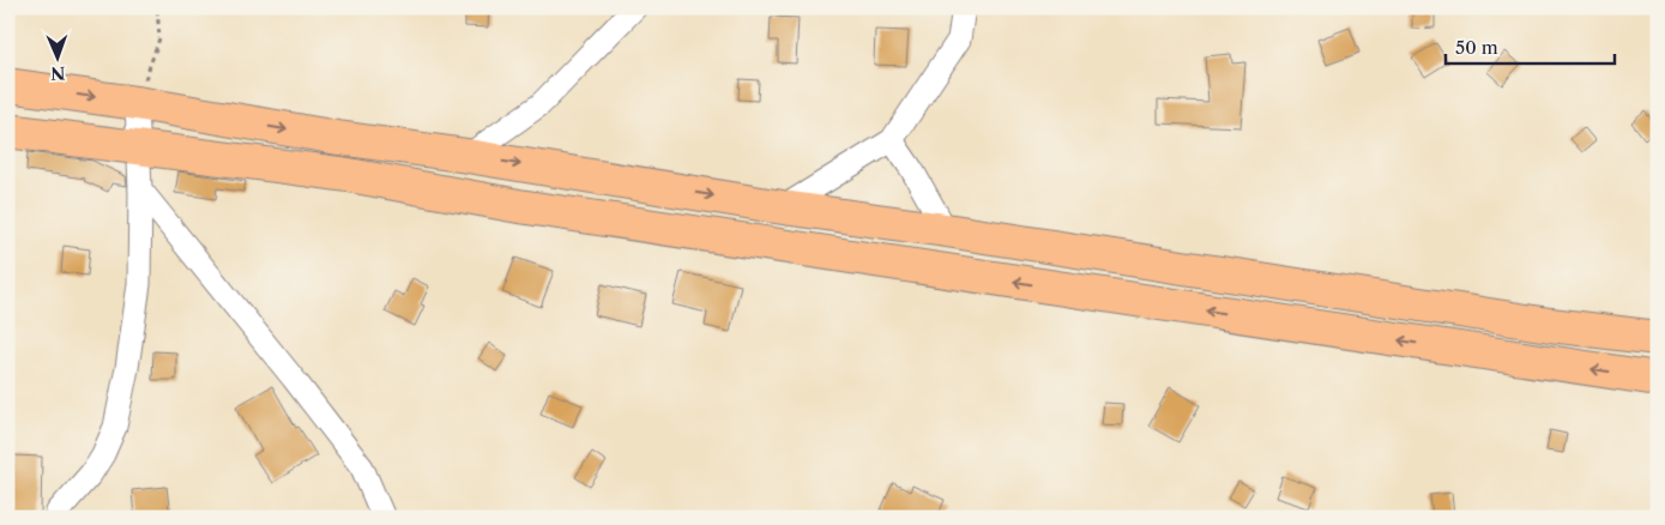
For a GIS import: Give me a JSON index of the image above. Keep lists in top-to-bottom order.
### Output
{
  "scale_bar": "50 m",
  "north": "bottom"
}
